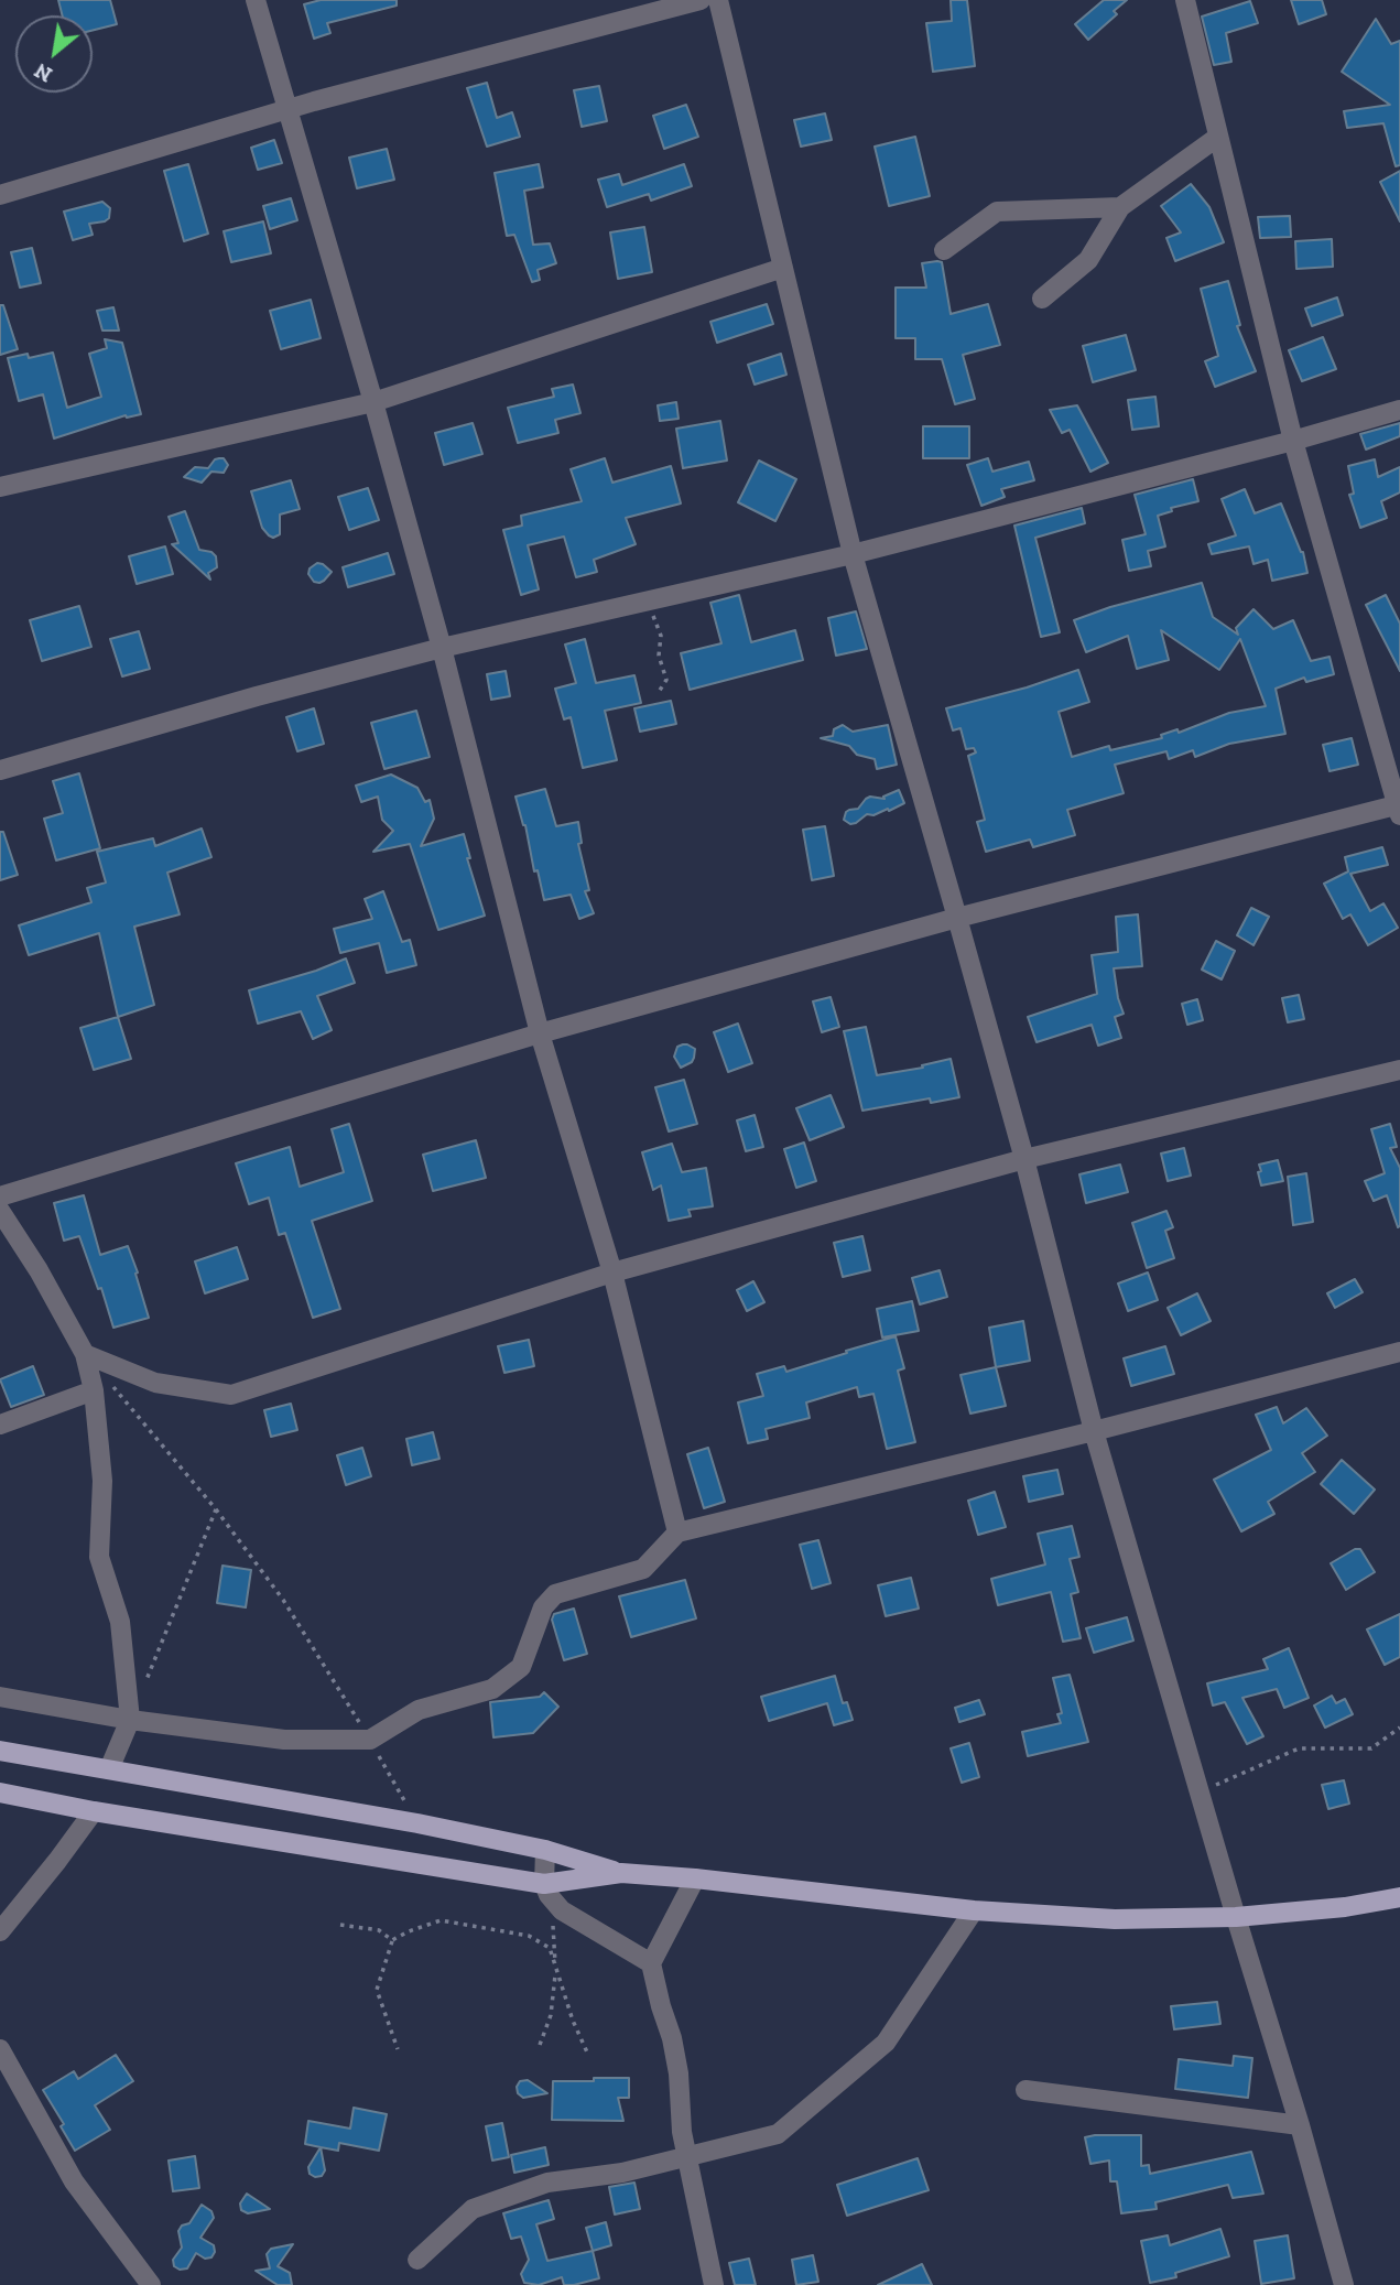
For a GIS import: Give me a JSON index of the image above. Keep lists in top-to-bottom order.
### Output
{
  "north": "bottom left"
}
